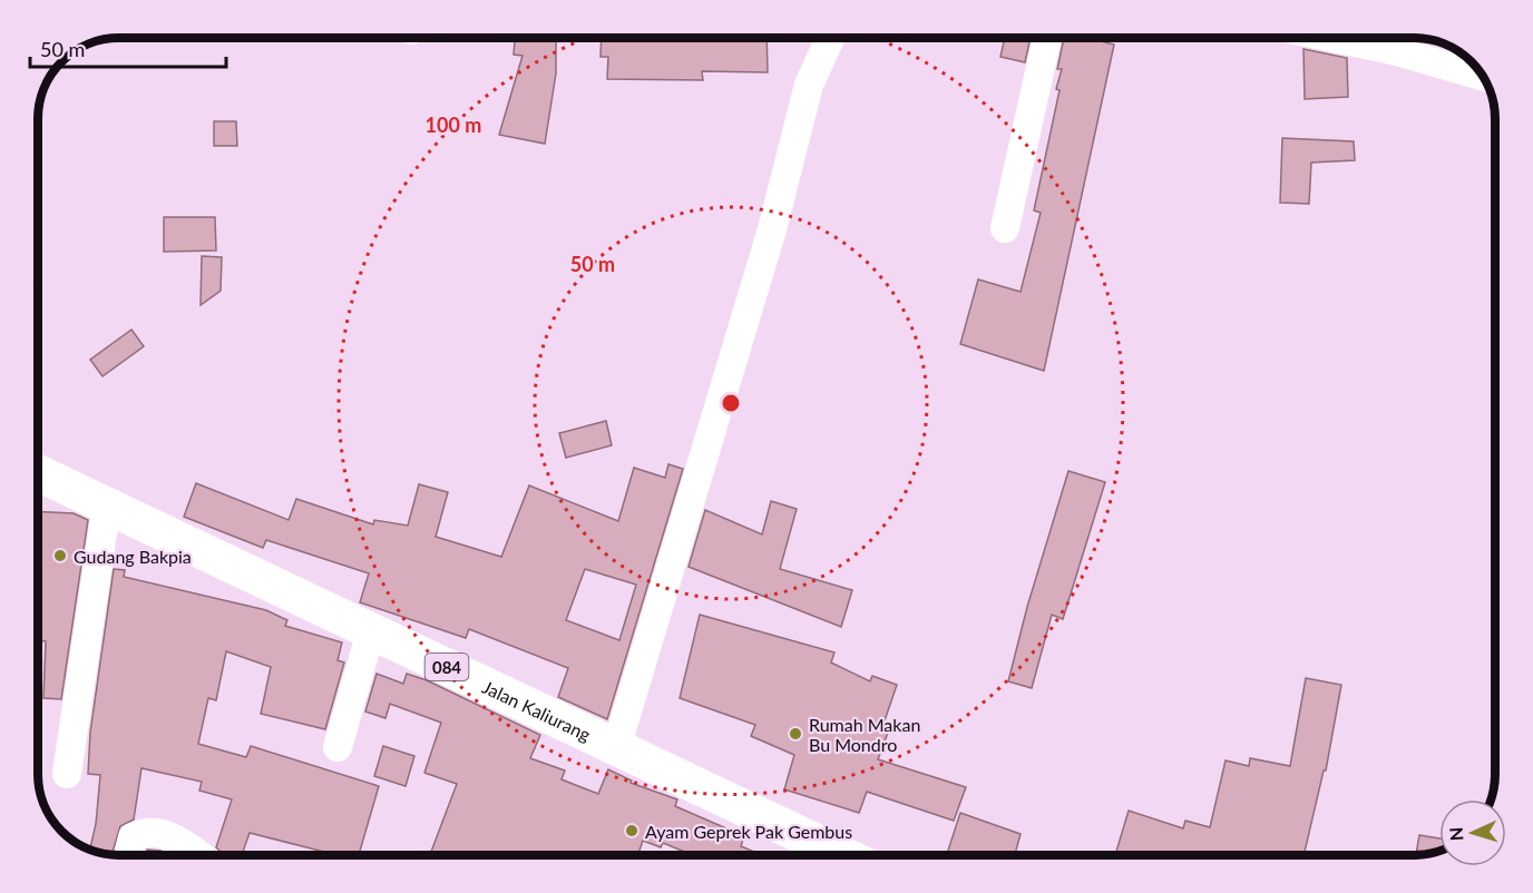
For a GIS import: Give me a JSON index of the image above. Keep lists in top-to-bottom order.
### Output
{
  "streets": {
    "main road": ["084", "Jalan Kaliurang"]
  },
  "places": ["Gudang Bakpia", "Rumah Makan Bu Mondro", "Ayam Geprek Pak Gembus"],
  "scale_bar": "50 m",
  "north": "left",
  "rings": ["100 m", "50 m"]
}
